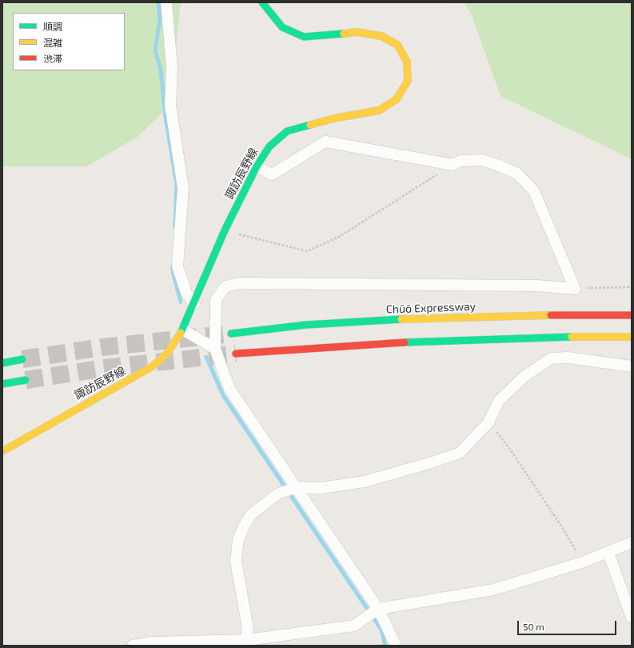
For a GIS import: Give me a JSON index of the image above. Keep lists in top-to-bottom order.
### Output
{
  "streets": {
    "main road": ["諏訪辰野線", "Chūō Expressway"]
  },
  "legend": ["順調", "混雑", "渋滞"],
  "scale_bar": "50 m"
}
